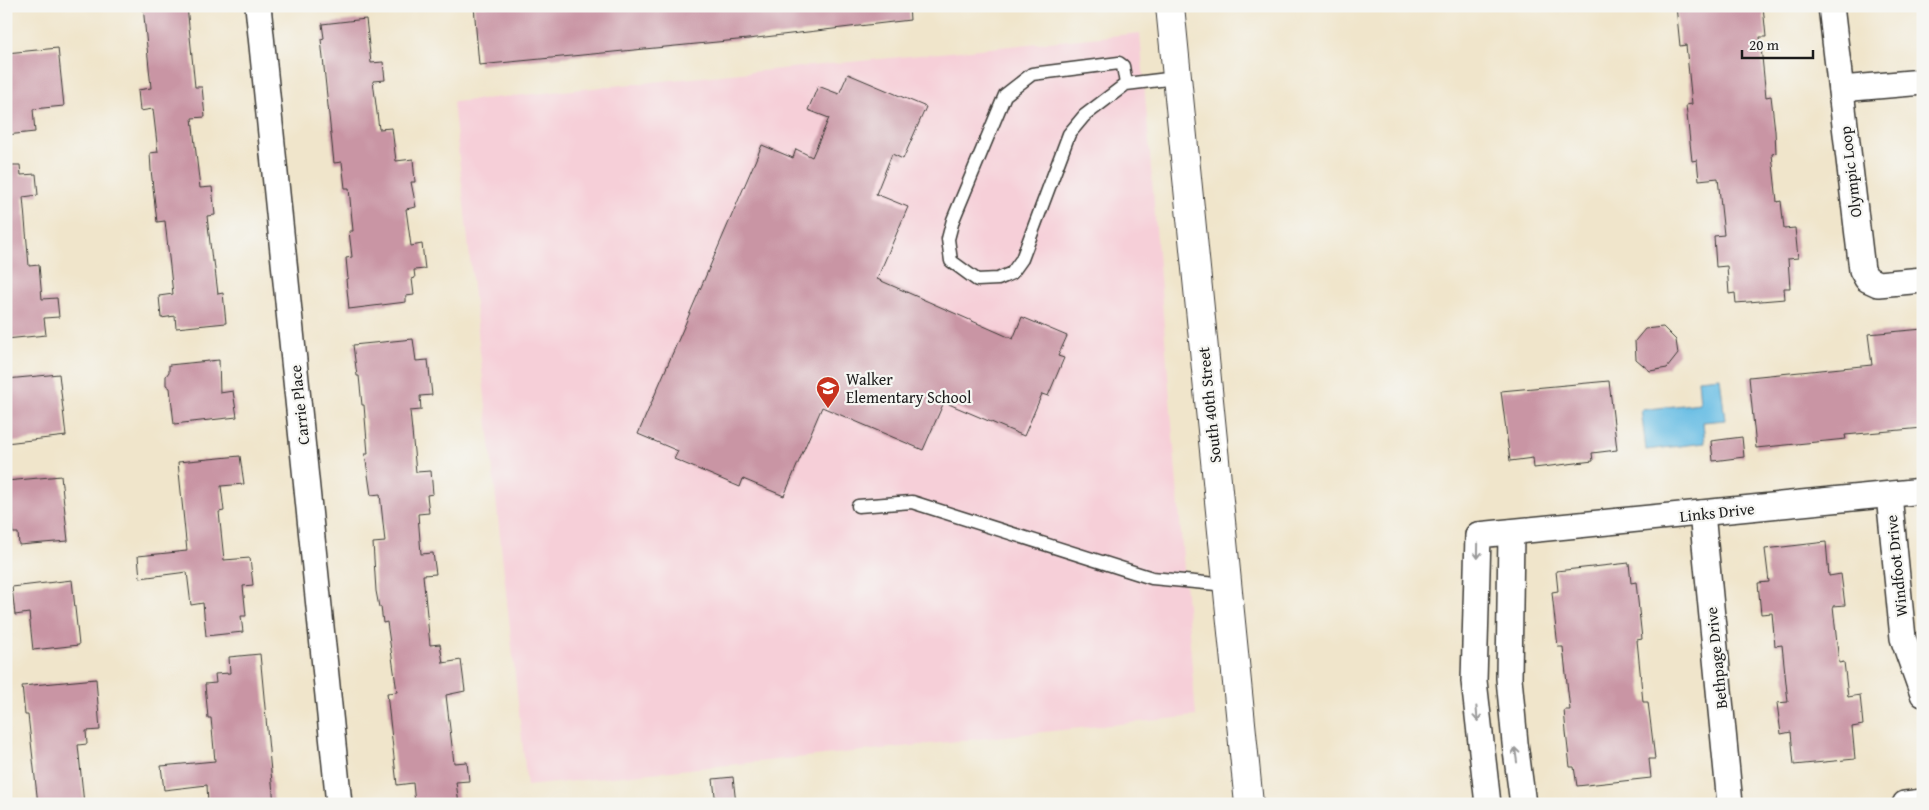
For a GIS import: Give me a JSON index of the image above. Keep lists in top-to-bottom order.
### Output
{
  "streets": {
    "street": [
      "Olympic Loop",
      "Carrie Place",
      "South 40th Street",
      "Links Drive",
      "Windfoot Drive",
      "Bethpage Drive"
    ]
  },
  "crossings": [
    ["Links Drive", "Windfoot Drive"],
    ["Links Drive", "Bethpage Drive"]
  ],
  "places": {
    "school or university": ["Walker Elementary School"]
  },
  "scale_bar": "20 m"
}
